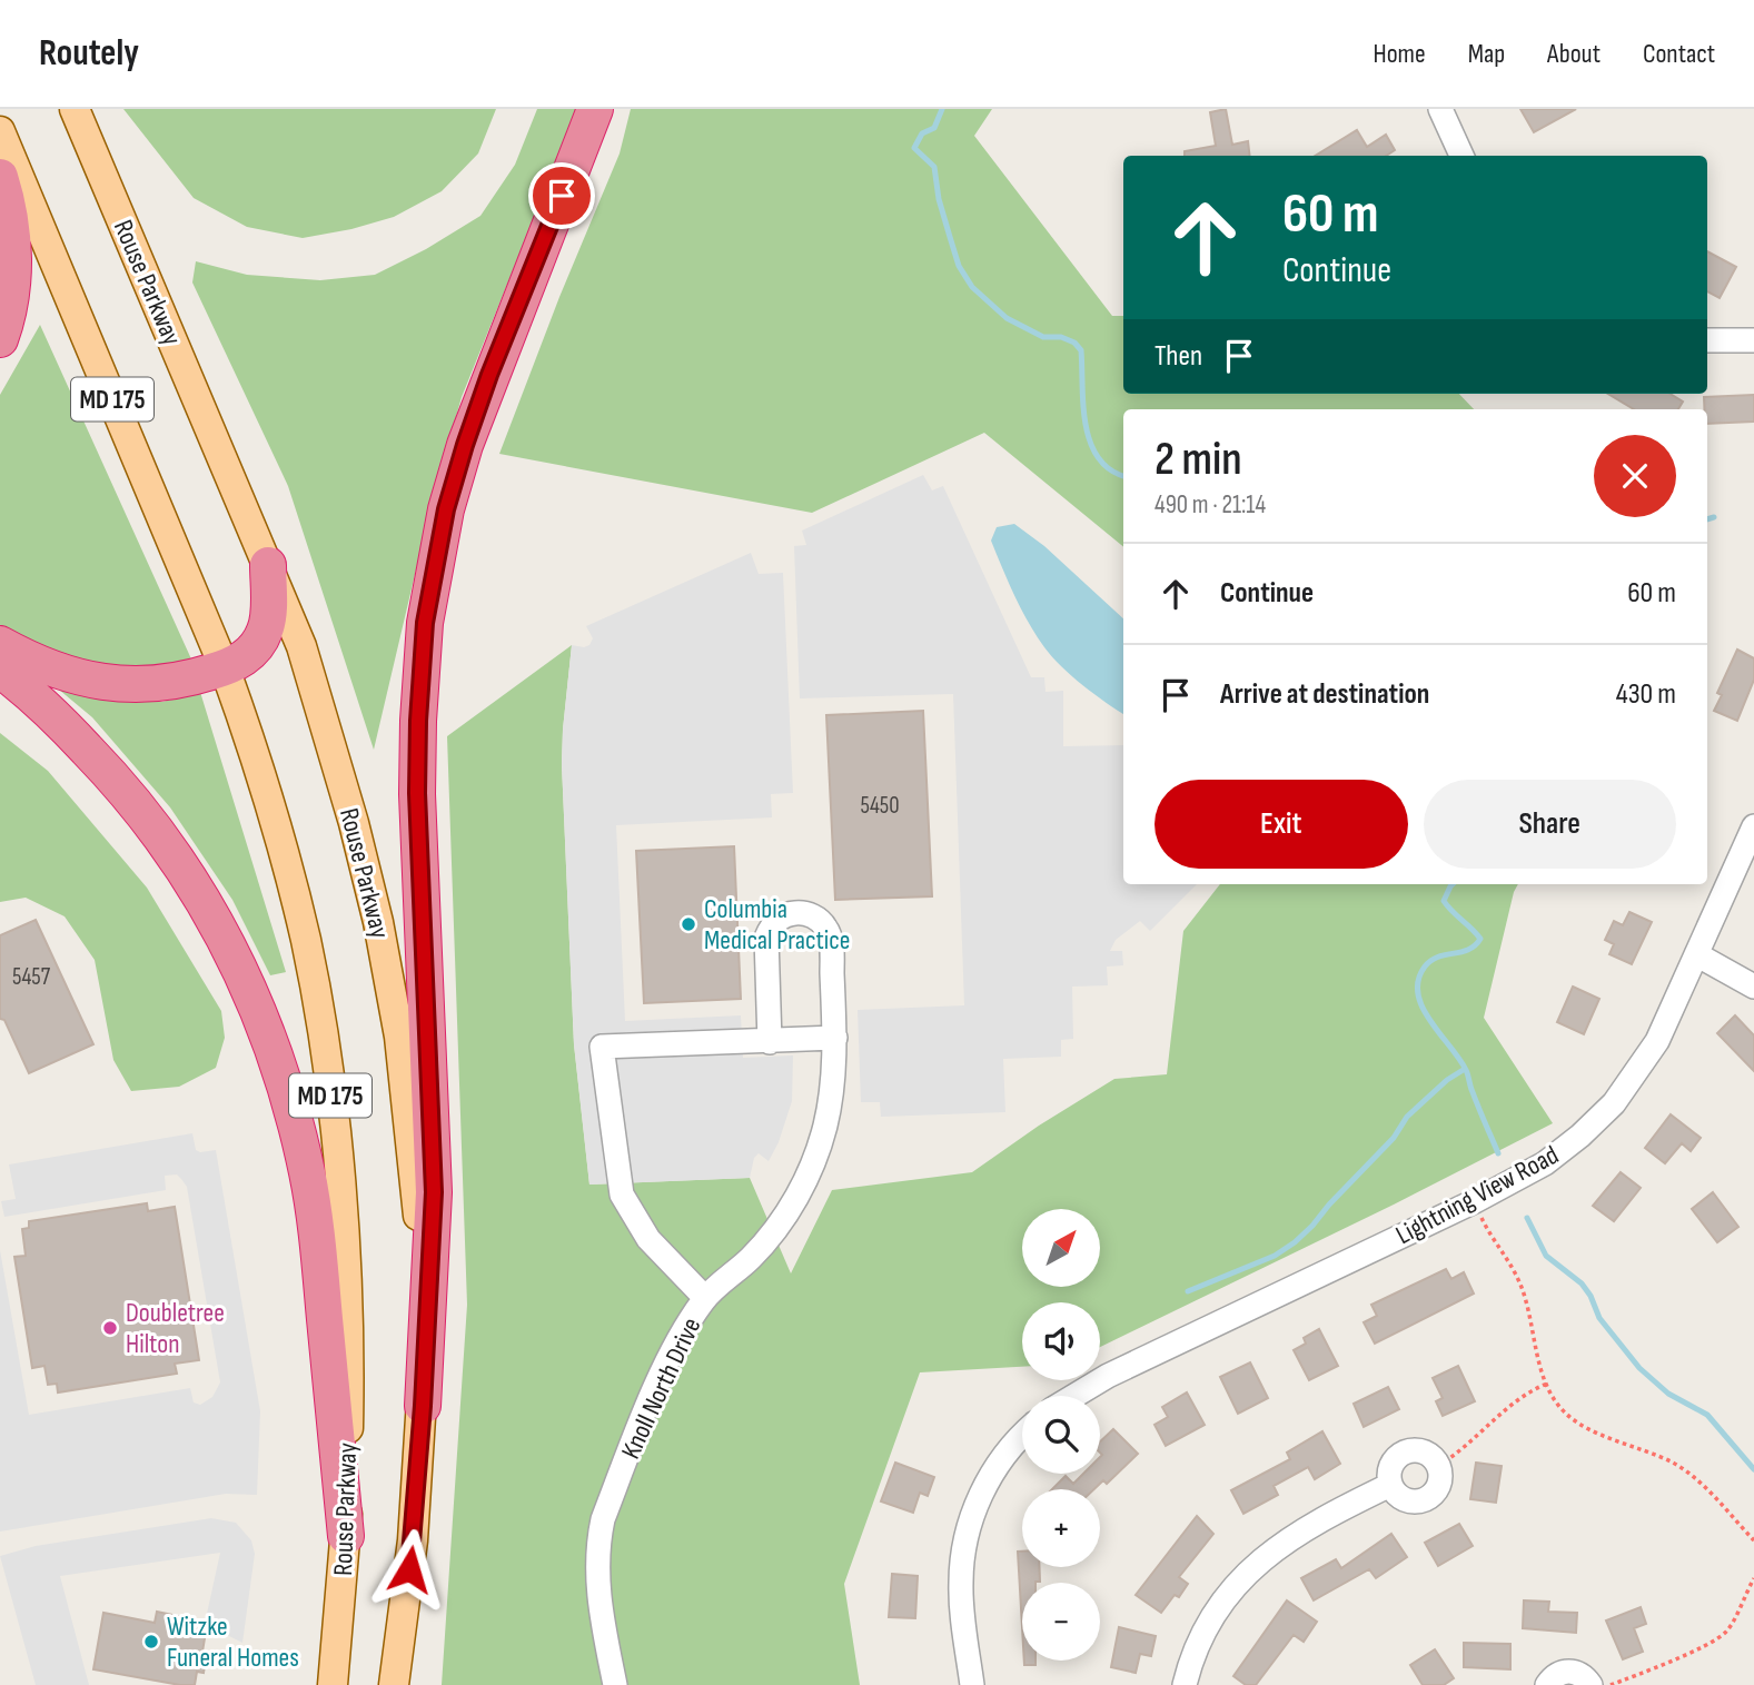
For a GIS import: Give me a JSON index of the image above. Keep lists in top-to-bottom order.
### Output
{
  "streets": {
    "main road": ["Rouse Parkway", "MD 175"],
    "street": ["Lightning View Road", "Knoll North Drive"]
  },
  "places": ["Columbia Medical Practice", "Doubletree Hilton", "Witzke Funeral Homes"],
  "house_numbers": ["5450", "5457"],
  "north": "top right",
  "page": {
    "header": "Routely",
    "nav": [
      "Home",
      "Map",
      "About",
      "Contact"
    ],
    "turn": ["60 m", "Continue"],
    "then": "Then",
    "heading": ["2 min", "490 m · 21:14"],
    "list": [
      {
        "name": "Continue",
        "value": "60 m"
      },
      {
        "name": "Arrive at destination",
        "value": "430 m"
      }
    ],
    "buttons": ["Exit", "Share"],
    "map_buttons": ["+", "−"]
  }
}
